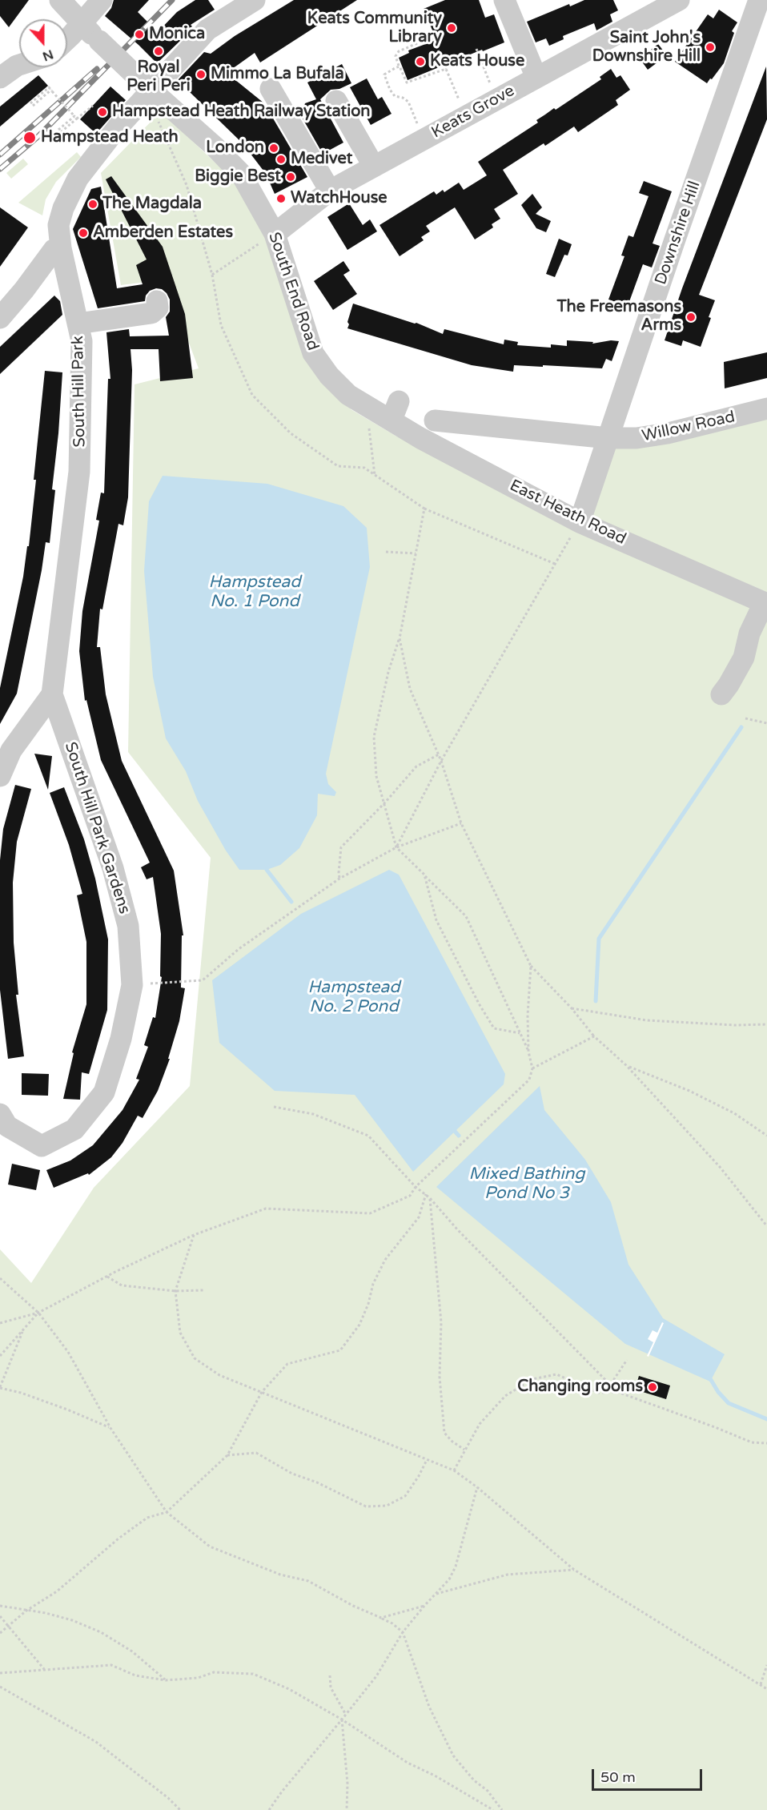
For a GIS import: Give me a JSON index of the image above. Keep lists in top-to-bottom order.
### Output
{
  "streets": {
    "street": [
      "Keats Grove",
      "Downshire Hill",
      "South End Road",
      "South Hill Park",
      "Willow Road",
      "East Heath Road",
      "South Hill Park Gardens"
    ]
  },
  "crossings": [
    ["Keats Grove", "South End Road"],
    ["Downshire Hill", "Willow Road"],
    ["Downshire Hill", "East Heath Road"],
    ["South End Road", "South Hill Park"],
    ["South End Road", "East Heath Road"],
    ["South Hill Park", "South Hill Park Gardens"]
  ],
  "water": ["Hampstead No. 1 Pond", "Hampstead No. 2 Pond", "Mixed Bathing Pond No 3"],
  "places": [
    "Keats Community Library",
    "Monica",
    "Saint John's Downshire Hill",
    "Royal Peri Peri",
    "Keats House",
    "Mimmo La Bufala",
    "Hampstead Heath Railway Station",
    "Hampstead Heath",
    "London",
    "Medivet",
    "Biggie Best",
    "WatchHouse",
    "The Magdala",
    "Amberden Estates",
    "The Freemasons Arms",
    "Changing rooms"
  ],
  "scale_bar": "50 m",
  "north": "bottom"
}
